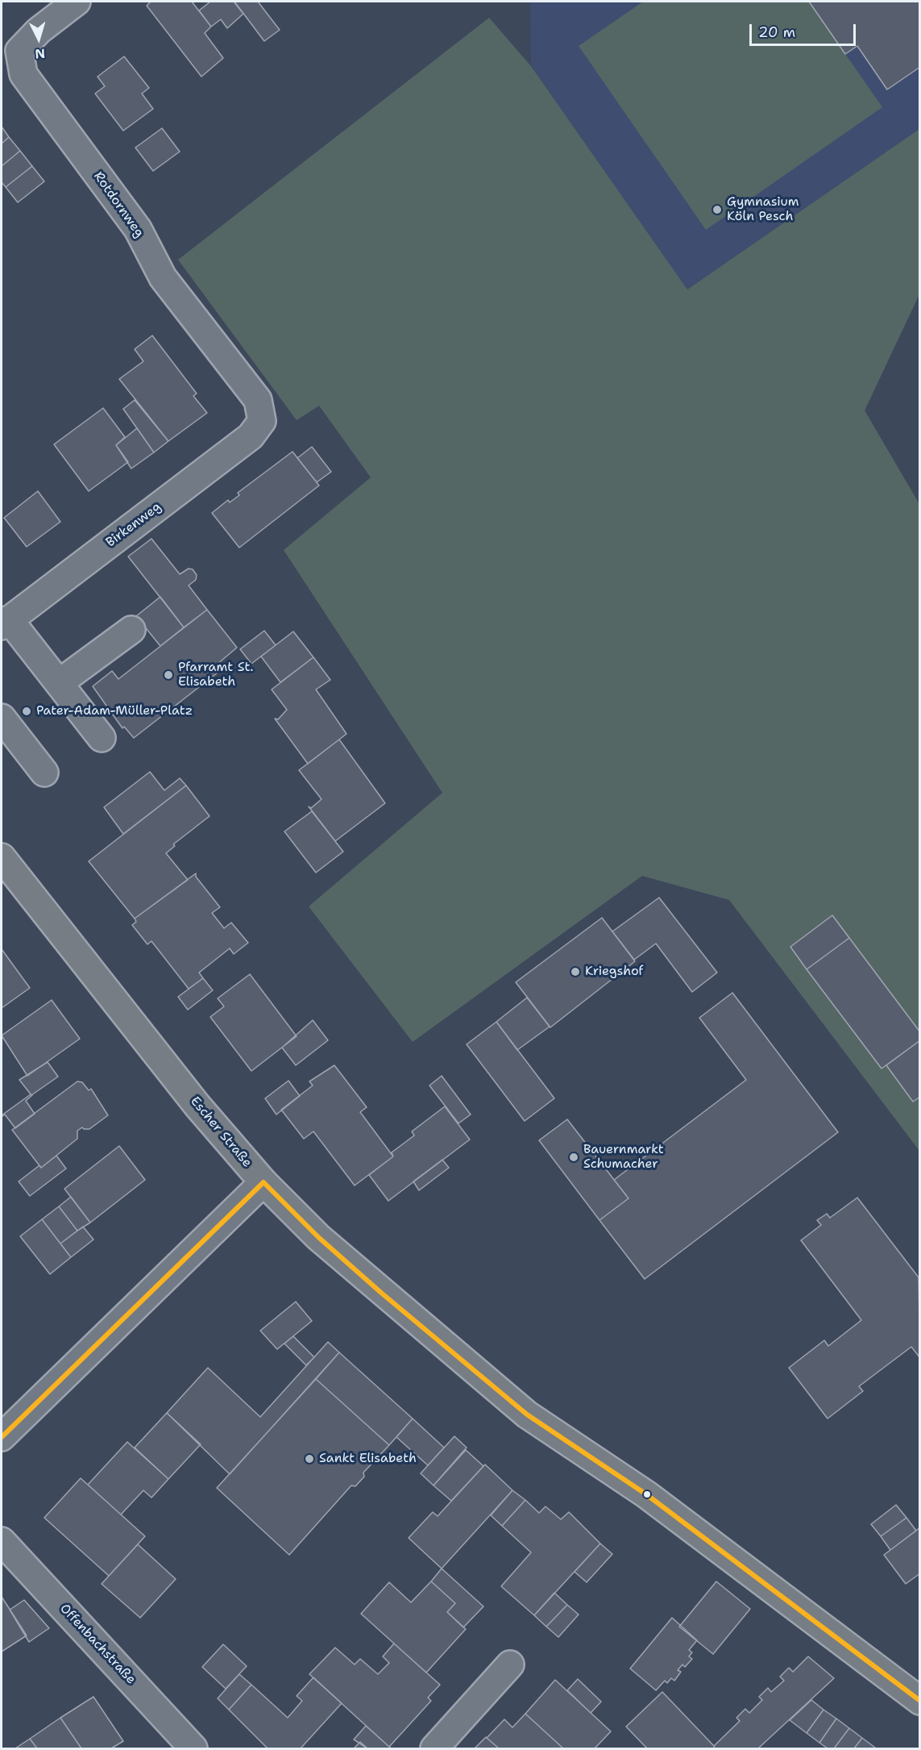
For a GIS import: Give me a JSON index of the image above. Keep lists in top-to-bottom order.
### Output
{
  "streets": {
    "main road": ["Escher Straße"],
    "street": ["Rotdornweg", "Birkenweg", "Offenbachstraße"]
  },
  "crossings": [
    ["Rotdornweg", "Birkenweg"]
  ],
  "places": [
    "Gymnasium Köln Pesch",
    "Pfarramt St. Elisabeth",
    "Pater-Adam-Müller-Platz",
    "Kriegshof",
    "Bauernmarkt Schumacher",
    "Sankt Elisabeth"
  ],
  "scale_bar": "20 m",
  "north": "bottom"
}
